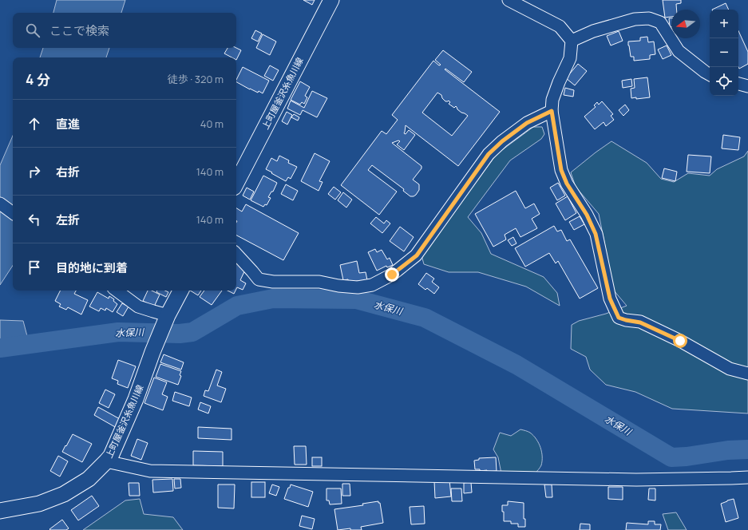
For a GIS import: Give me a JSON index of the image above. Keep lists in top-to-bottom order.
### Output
{
  "streets": {
    "main road": ["上町屋釜沢糸魚川線"]
  },
  "water": ["水保川"],
  "north": "left",
  "page": {
    "map_buttons": ["+", "−"],
    "search": "ここで検索",
    "heading": ["4 分", "徒歩 · 320 m"],
    "list": [
      ["直進", "40 m"],
      ["右折", "140 m"],
      ["左折", "140 m"],
      "目的地に到着"
    ]
  }
}
